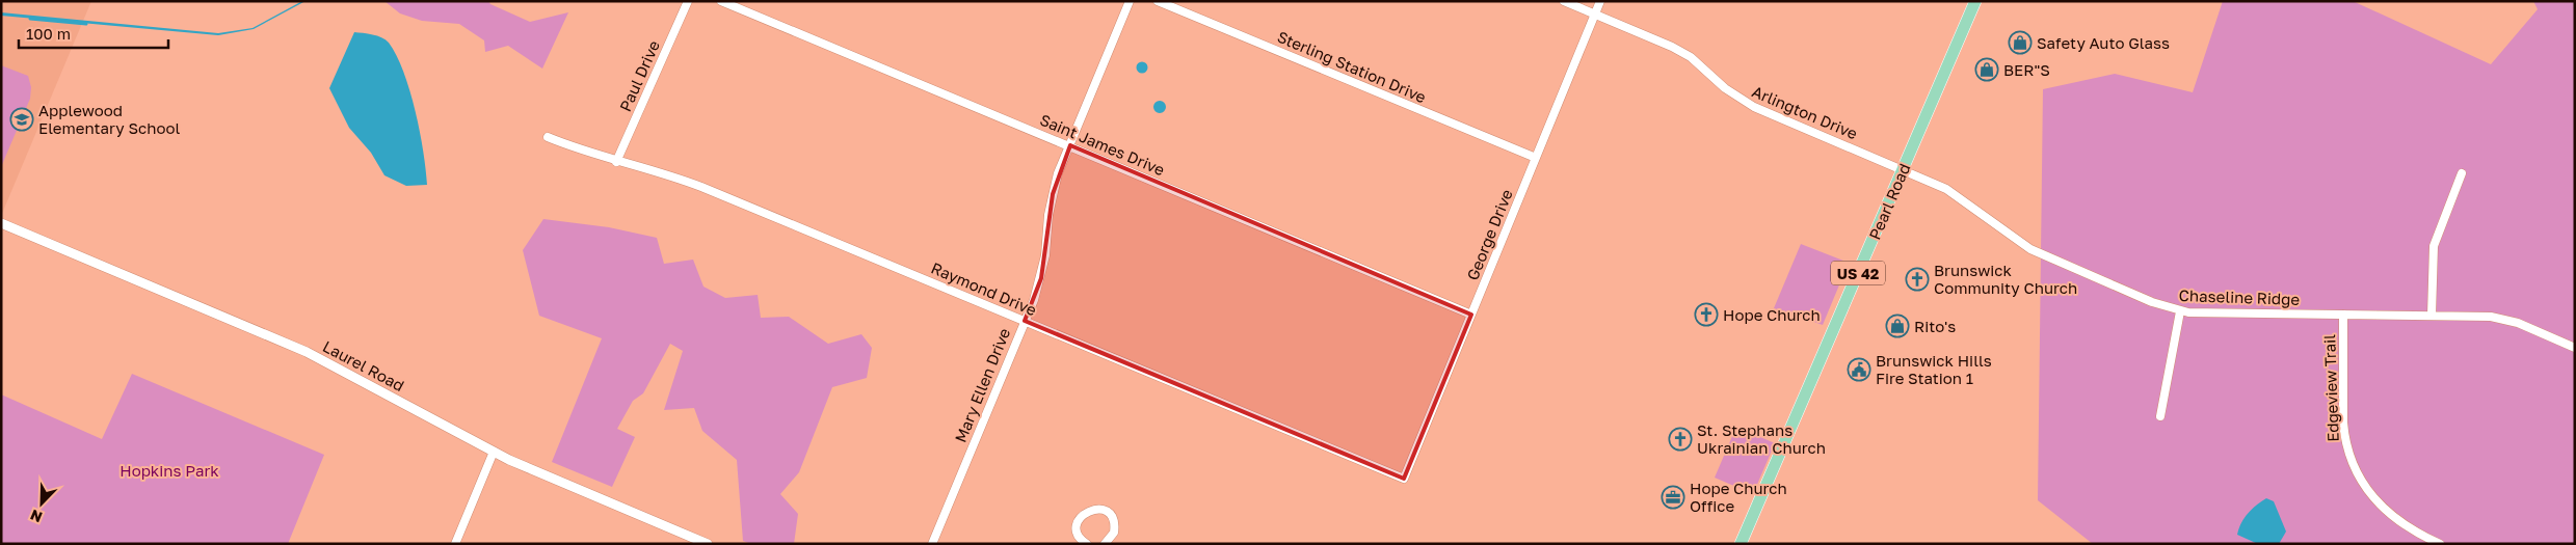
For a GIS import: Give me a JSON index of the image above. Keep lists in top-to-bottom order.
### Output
{
  "streets": {
    "main road": ["Pearl Road", "US 42"],
    "street": [
      "Sterling Station Drive",
      "Paul Drive",
      "Arlington Drive",
      "Saint James Drive",
      "George Drive",
      "Raymond Drive",
      "Chaseline Ridge",
      "Laurel Road",
      "Mary Ellen Drive",
      "Edgeview Trail"
    ]
  },
  "crossings": [
    ["Sterling Station Drive", "George Drive"],
    ["Paul Drive", "Raymond Drive"],
    ["Arlington Drive", "Pearl Road"],
    ["Arlington Drive", "George Drive"],
    ["Arlington Drive", "Chaseline Ridge"],
    ["Saint James Drive", "George Drive"],
    ["Saint James Drive", "Mary Ellen Drive"],
    ["Pearl Road", "Chaseline Ridge"],
    ["George Drive", "Raymond Drive"],
    ["Raymond Drive", "Mary Ellen Drive"],
    ["Chaseline Ridge", "Edgeview Trail"]
  ],
  "parks": ["Hopkins Park"],
  "places": {
    "shop": ["Safety Auto Glass", "BER\"S", "Rito's"],
    "school or university": ["Applewood Elementary School"],
    "church": ["Brunswick Community Church", "Hope Church", "St. Stephans Ukrainian Church"],
    "public building": ["Brunswick Hills Fire Station 1"],
    "office": ["Hope Church Office"]
  },
  "scale_bar": "100 m",
  "north": "bottom left"
}
